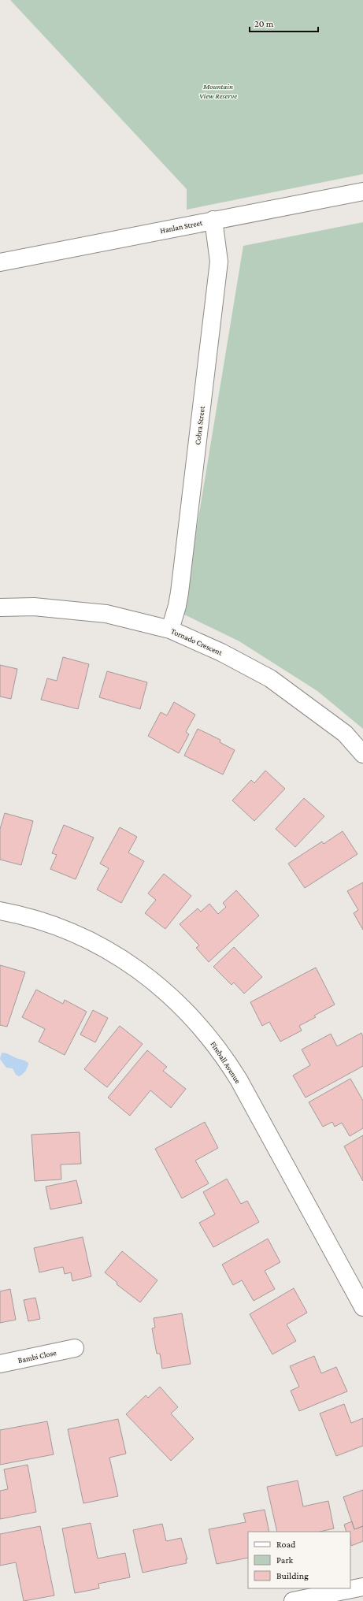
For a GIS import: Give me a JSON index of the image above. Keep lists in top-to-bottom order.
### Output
{
  "streets": {
    "street": [
      "Hanlan Street",
      "Cobra Street",
      "Tornado Crescent",
      "Fireball Avenue",
      "Bambi Close"
    ]
  },
  "crossings": [
    ["Hanlan Street", "Cobra Street"],
    ["Cobra Street", "Tornado Crescent"]
  ],
  "parks": ["Mountain View Reserve"],
  "legend": ["Road", "Park", "Building"],
  "scale_bar": "20 m"
}
